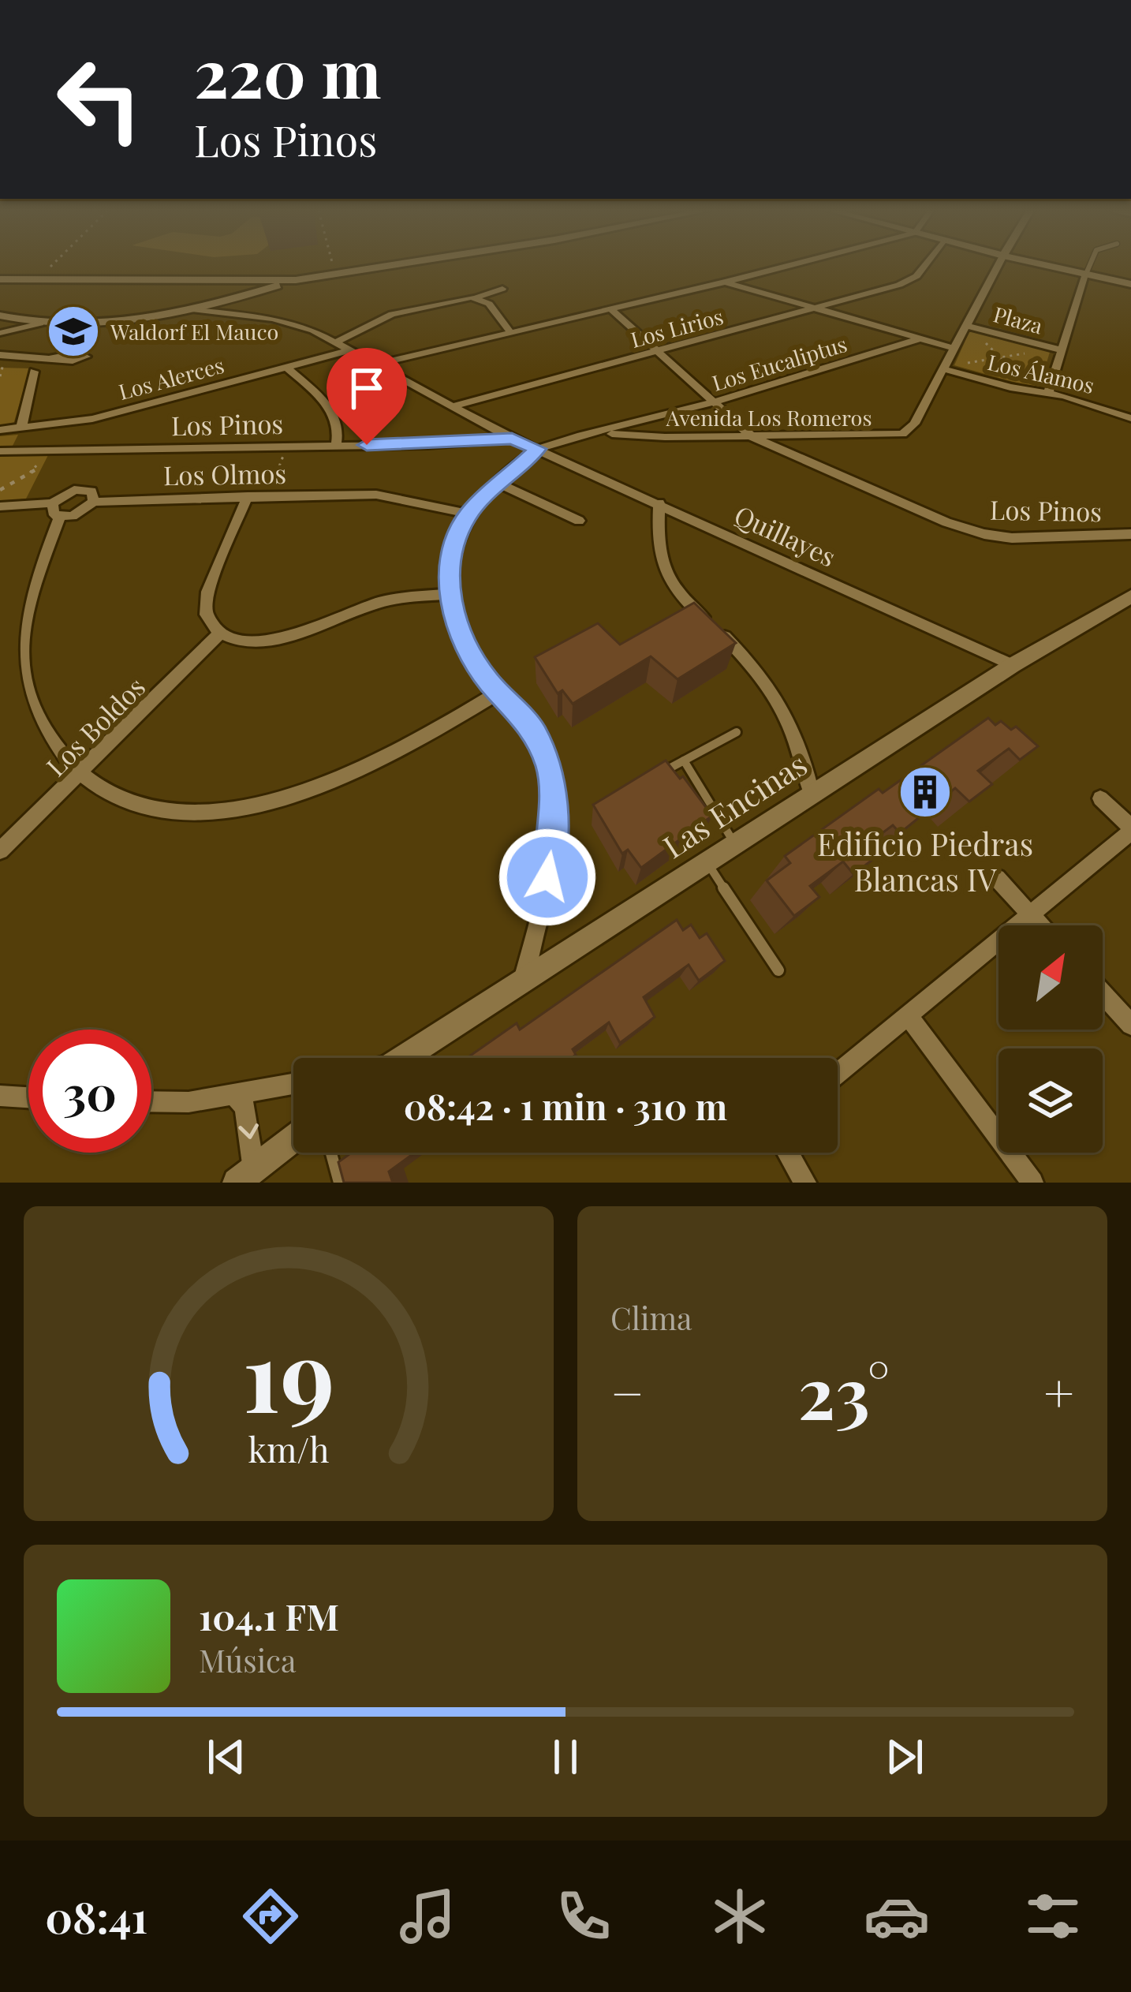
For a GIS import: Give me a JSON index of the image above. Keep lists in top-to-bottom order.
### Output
{
  "streets": {
    "street": [
      "Plaza",
      "Los Lirios",
      "Los Eucaliptus",
      "Los Álamos",
      "Los Alerces",
      "Avenida Los Romeros",
      "Los Pinos",
      "Los Olmos",
      "Quillayes",
      "Los Boldos",
      "Las Encinas"
    ]
  },
  "crossings": [
    ["Plaza", "Avenida Los Romeros"],
    ["Los Lirios", "Los Álamos"],
    ["Los Eucaliptus", "Los Álamos"],
    ["Los Eucaliptus", "Avenida Los Romeros"],
    ["Los Eucaliptus", "Quillayes"],
    ["Los Álamos", "Avenida Los Romeros"],
    ["Avenida Los Romeros", "Los Pinos"],
    ["Los Pinos", "Quillayes"],
    ["Quillayes", "Las Encinas"]
  ],
  "places": {
    "school or university": ["Waldorf El Mauco"],
    "building": ["Edificio Piedras Blancas IV"]
  },
  "north": "top right",
  "page": {
    "turn": ["220 m", "Los Pinos"],
    "limit": "30",
    "trip": "08:42 · 1 min · 310 m",
    "tile": "Clima",
    "heat": ["−", "23°", "+"],
    "song": ["104.1 FM", "Música"],
    "tabs": "08:41",
    "gauge": ["19", "km/h"]
  }
}
